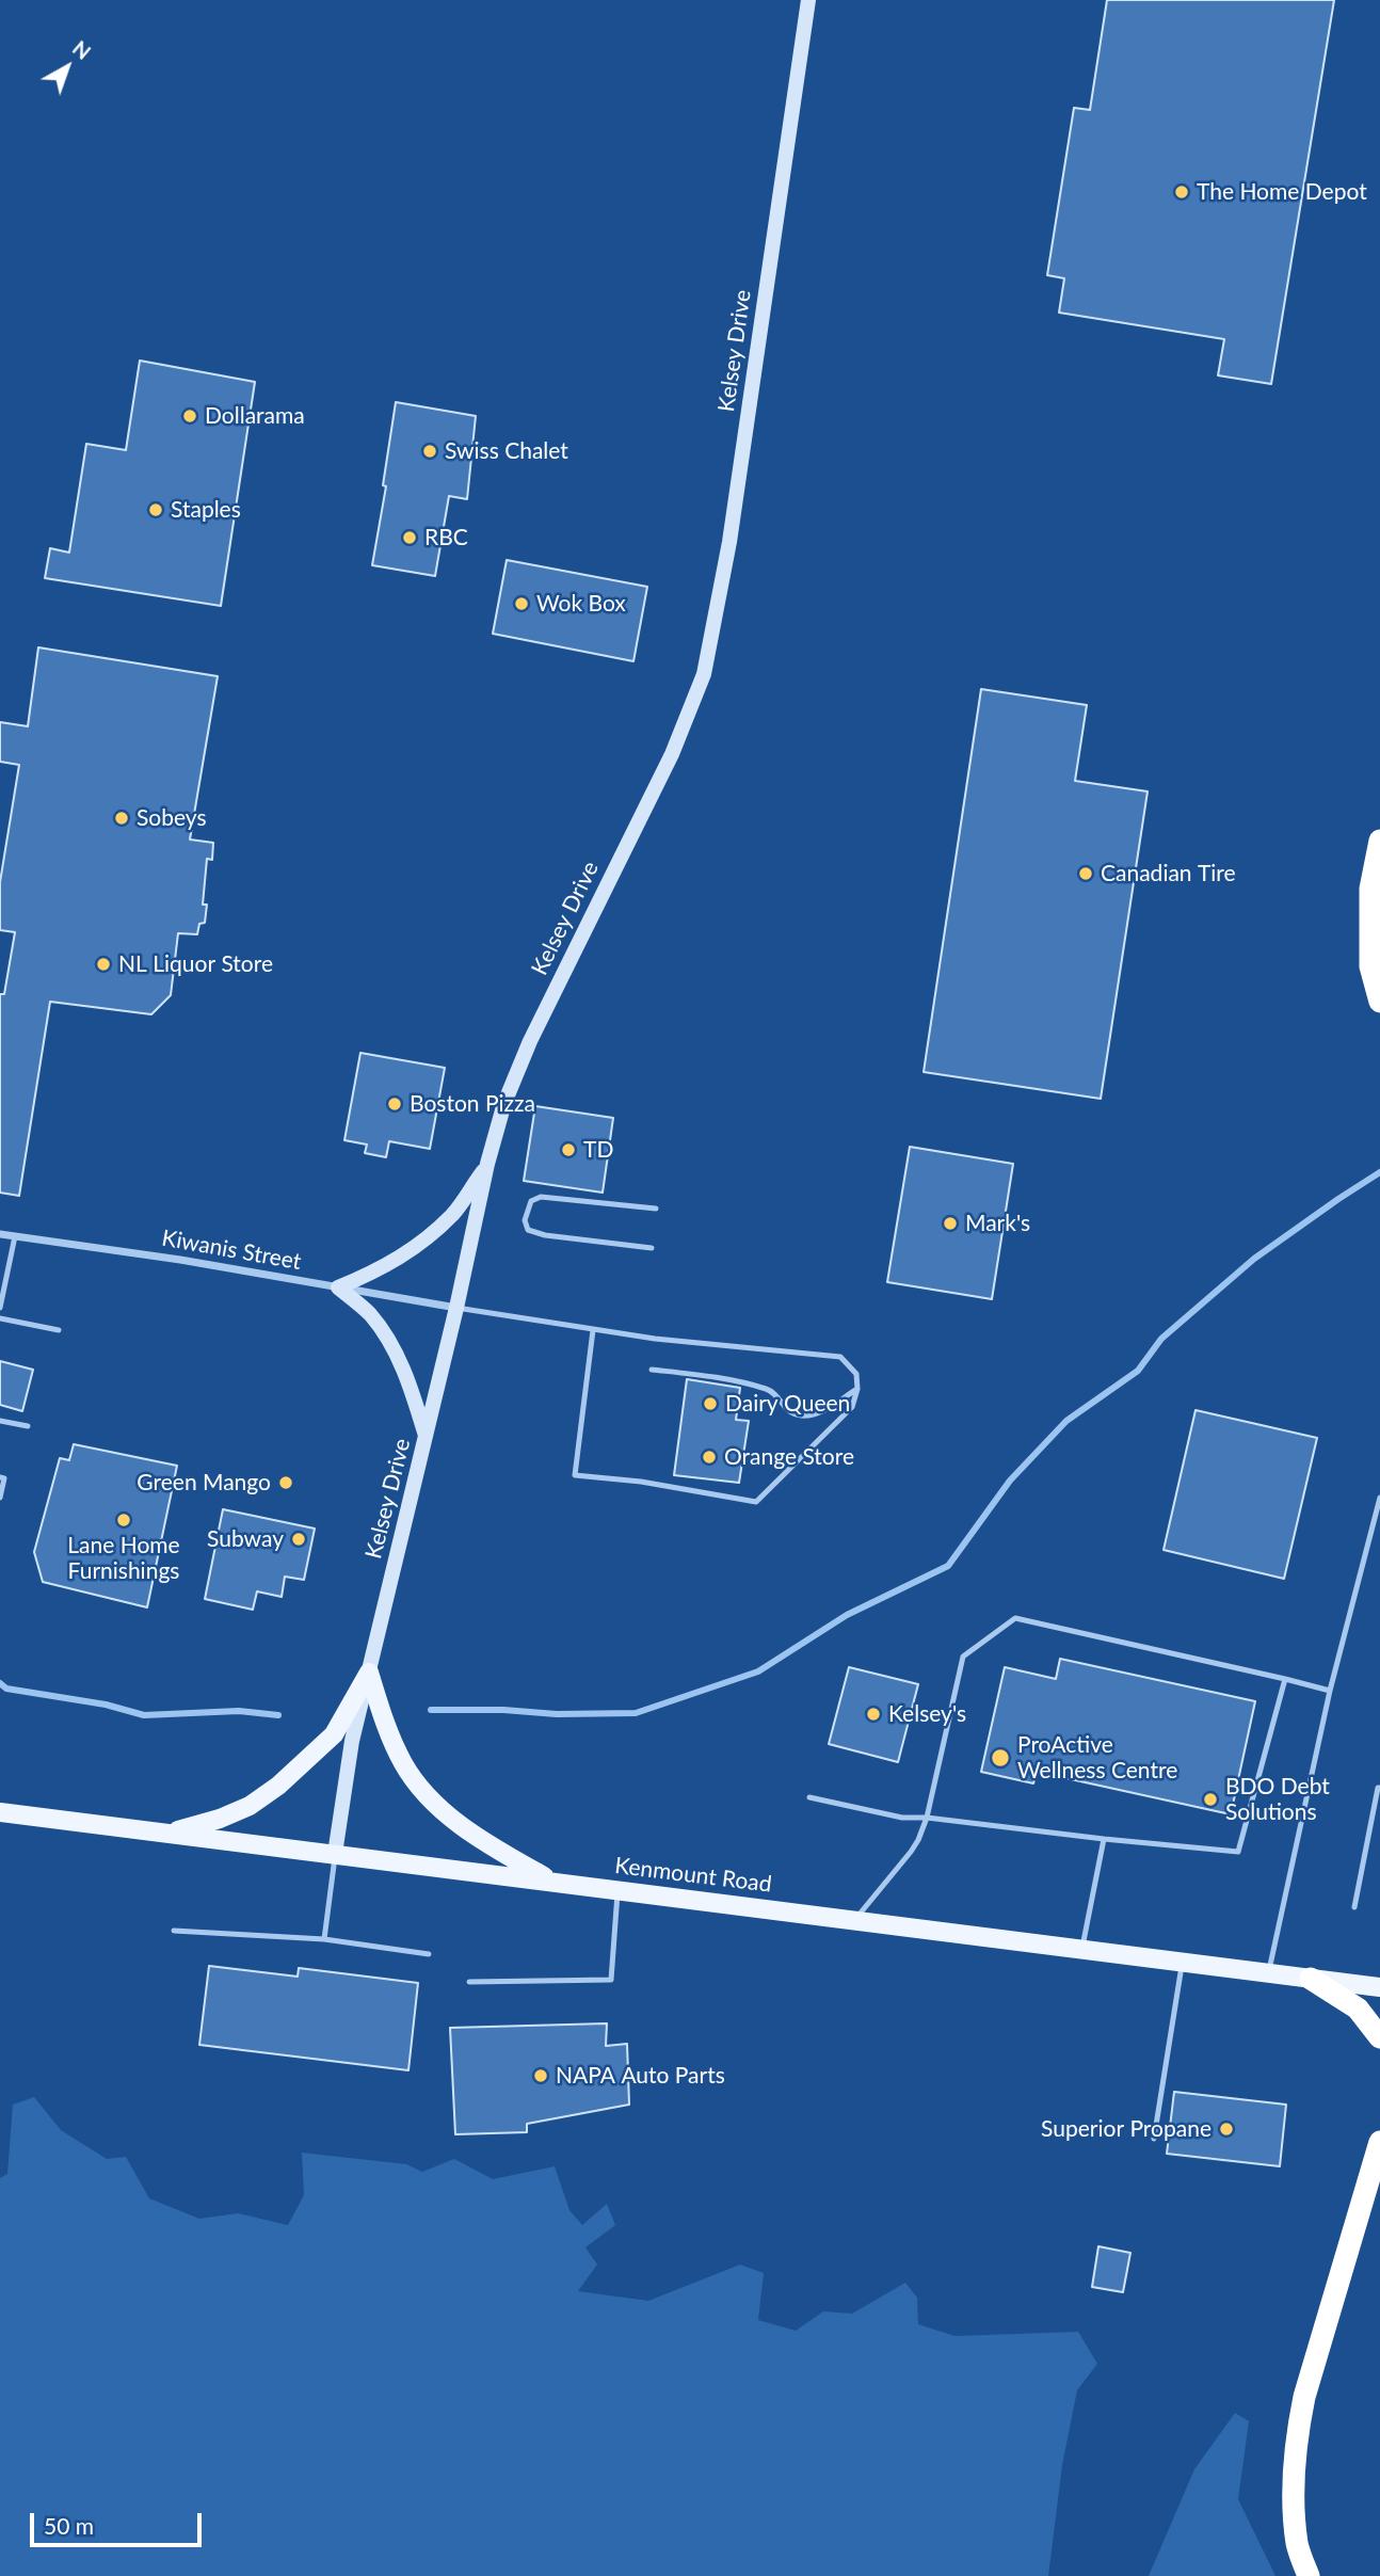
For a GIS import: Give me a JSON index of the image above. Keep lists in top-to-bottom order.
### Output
{
  "streets": {
    "main road": ["Kelsey Drive", "Kenmount Road"],
    "street": ["Kiwanis Street"]
  },
  "crossings": [
    ["Kelsey Drive", "Kiwanis Street"],
    ["Kelsey Drive", "Kenmount Road"]
  ],
  "places": [
    "The Home Depot",
    "Dollarama",
    "Swiss Chalet",
    "Staples",
    "RBC",
    "Wok Box",
    "Sobeys",
    "Canadian Tire",
    "NL Liquor Store",
    "Boston Pizza",
    "TD",
    "Mark's",
    "Dairy Queen",
    "Orange Store",
    "Green Mango",
    "Lane Home Furnishings",
    "Subway",
    "Kelsey's",
    "ProActive Wellness Centre",
    "BDO Debt Solutions",
    "NAPA Auto Parts",
    "Superior Propane"
  ],
  "scale_bar": "50 m",
  "north": "top right"
}
